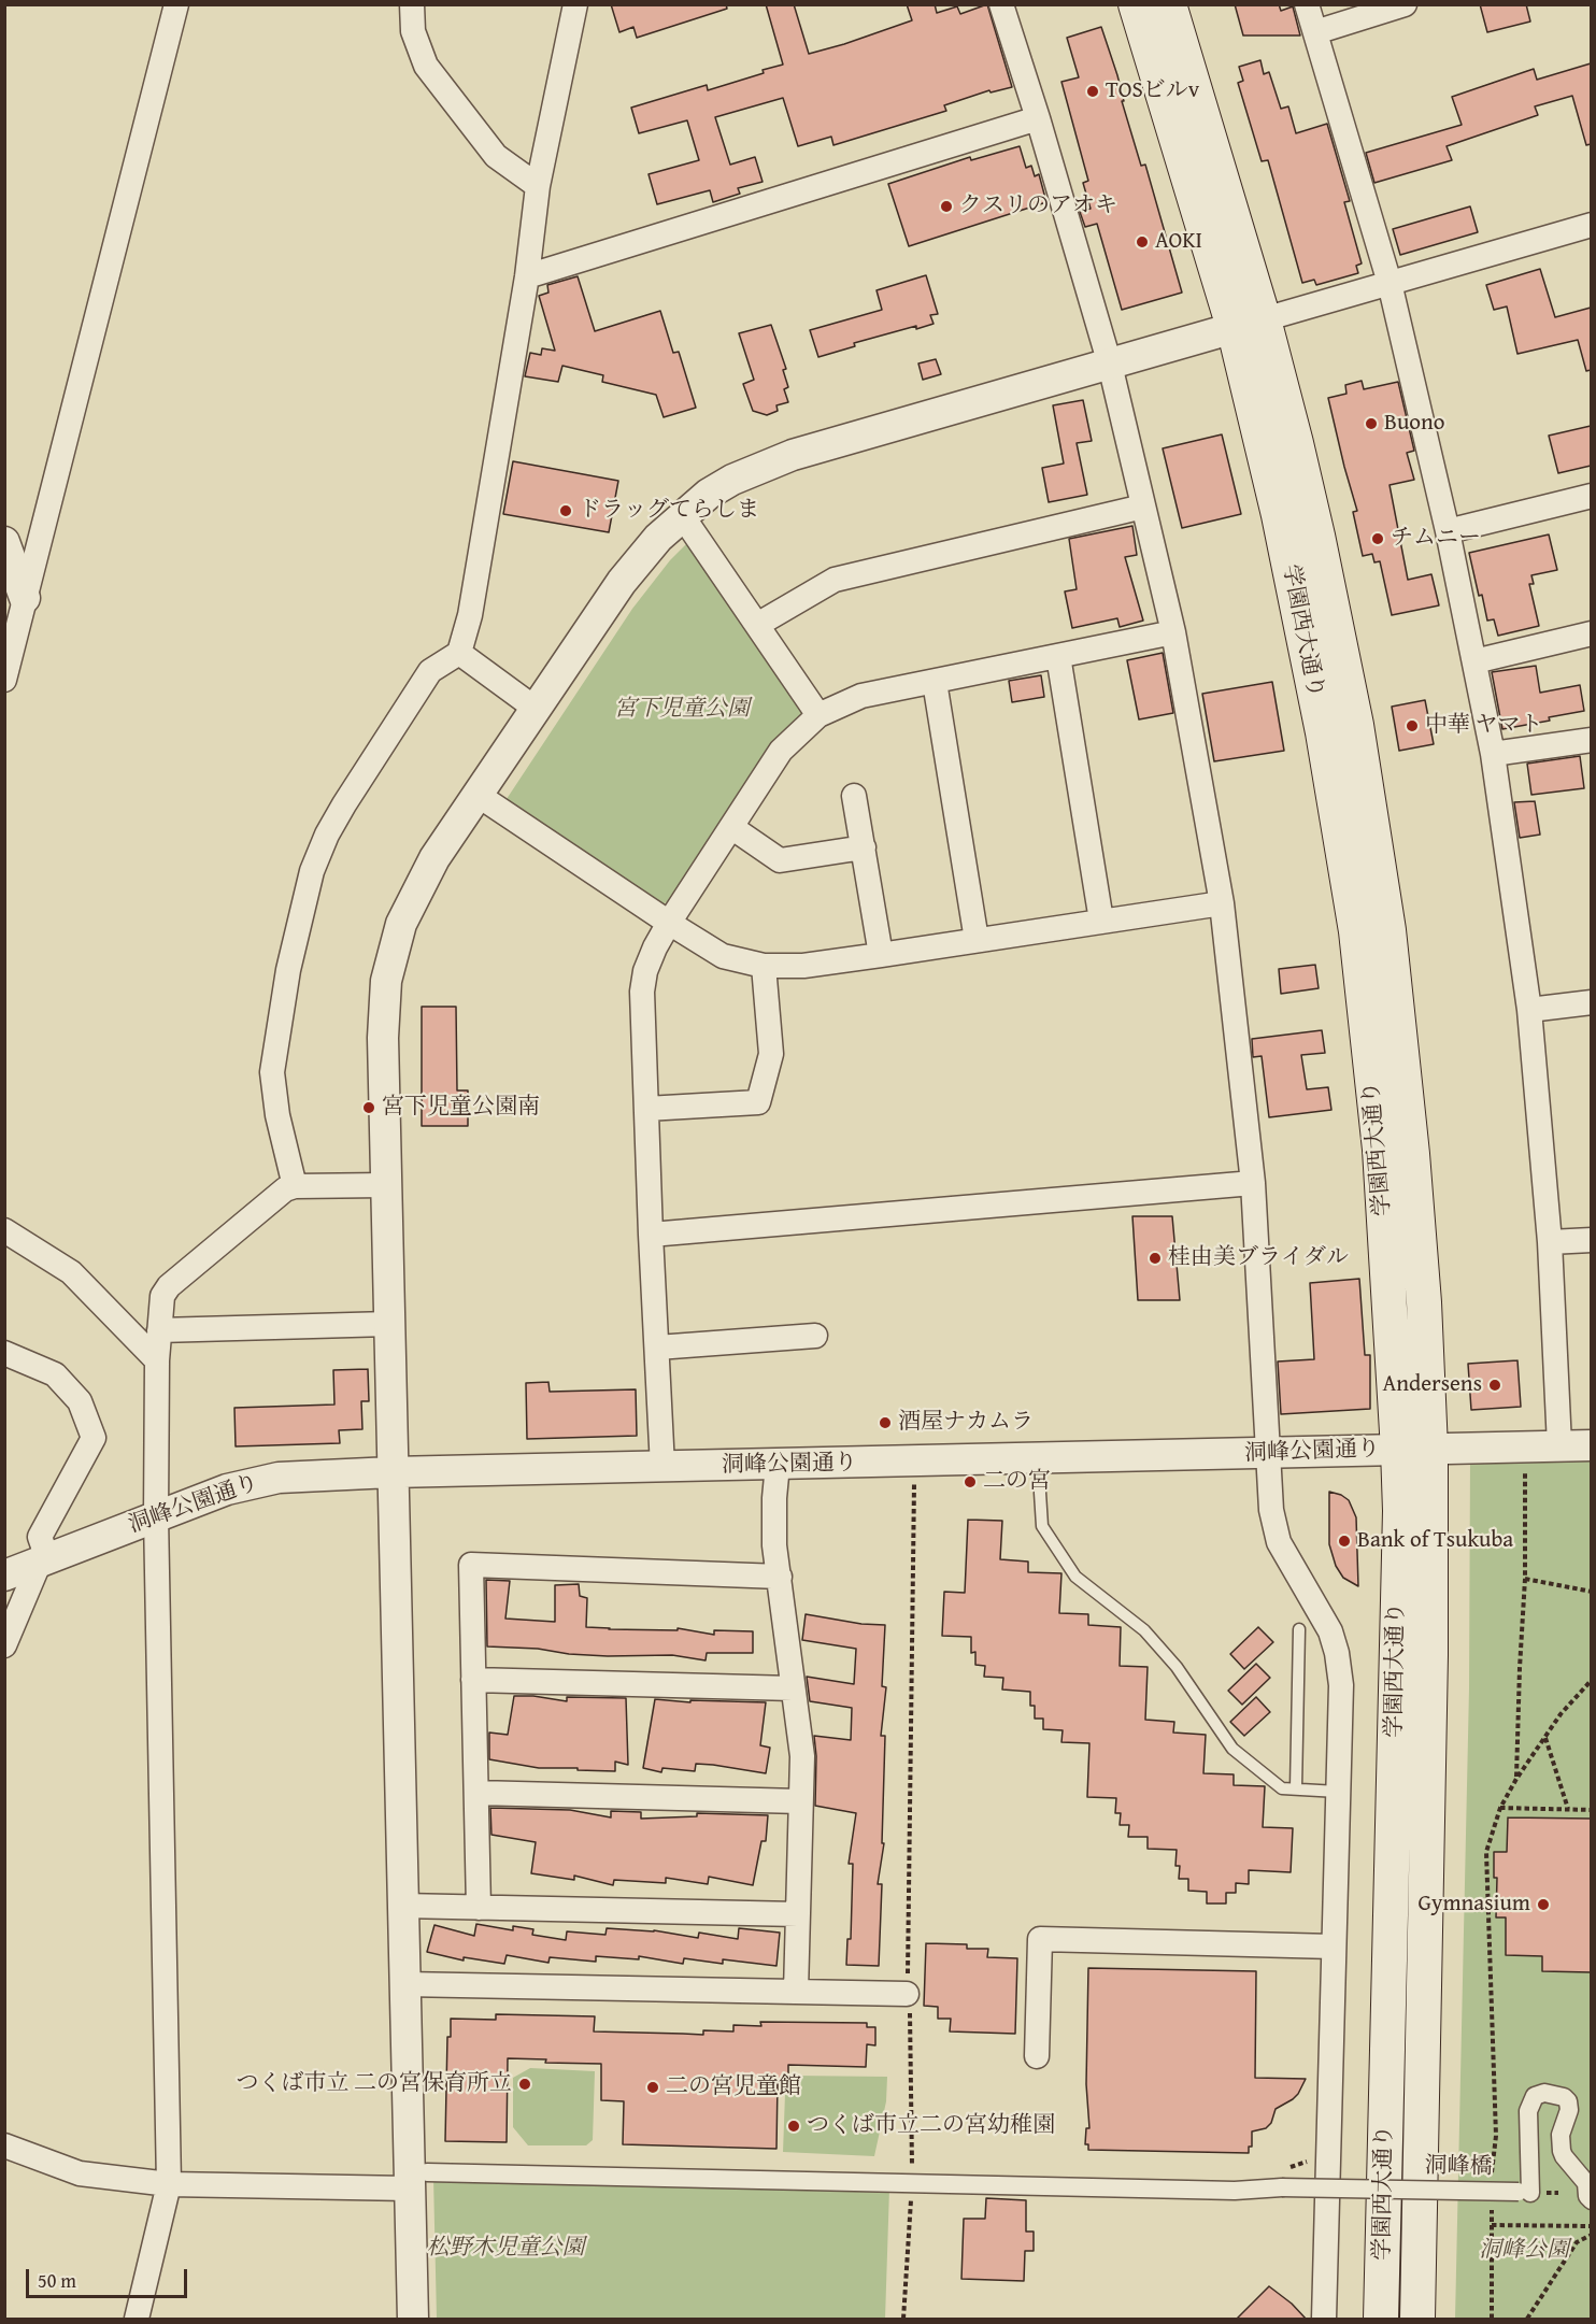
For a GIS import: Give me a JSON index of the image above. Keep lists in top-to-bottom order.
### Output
{
  "streets": {
    "main road": ["学園西大通り"],
    "street": ["洞峰公園通り", "洞峰橋"]
  },
  "crossings": [
    ["学園西大通り", "洞峰公園通り"]
  ],
  "parks": ["宮下児童公園", "松野木児童公園", "洞峰公園"],
  "places": [
    "TOSビルⅴ",
    "クスリのアオキ",
    "AOKI",
    "Buono",
    "ドラッグてらしま",
    "チムニー",
    "中華 ヤマト",
    "宮下児童公園南",
    "桂由美ブライダル",
    "Andersens",
    "酒屋ナカムラ",
    "二の宮",
    "Bank of Tsukuba",
    "Gymnasium",
    "つくば市立 二の宮保育所立",
    "二の宮児童館",
    "つくば市立二の宮幼稚園"
  ],
  "scale_bar": "50 m"
}
